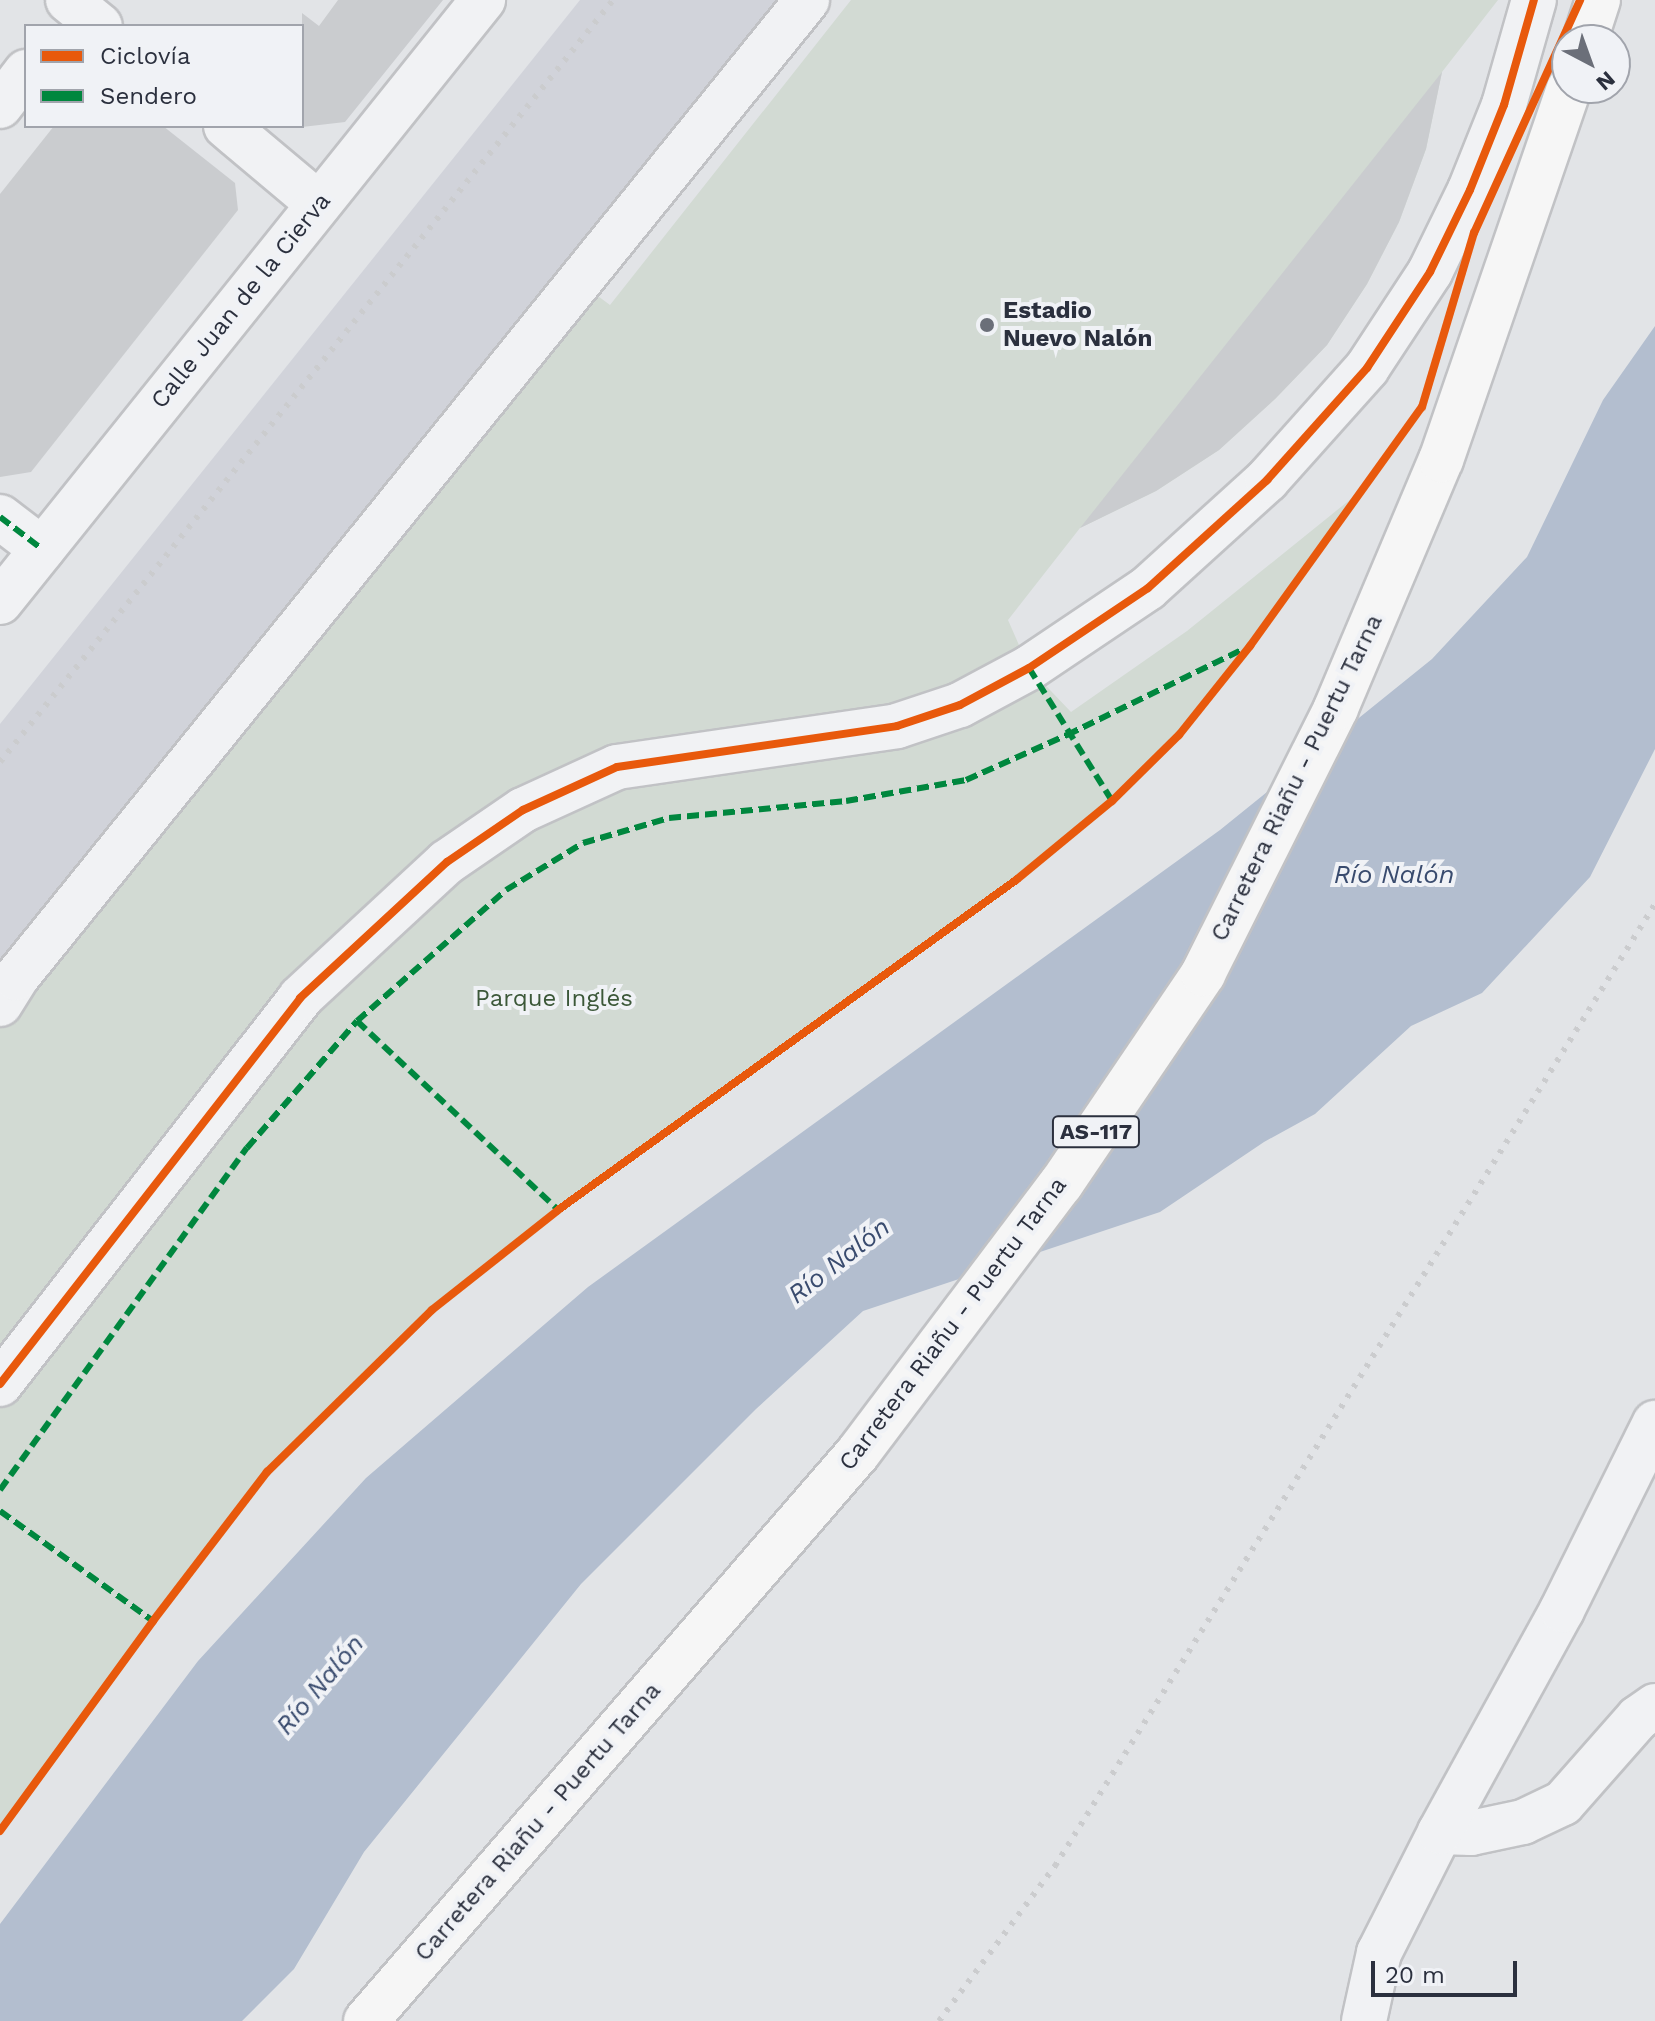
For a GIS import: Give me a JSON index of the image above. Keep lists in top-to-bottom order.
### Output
{
  "streets": {
    "main road": ["Carretera Riañu - Puertu Tarna", "AS-117"],
    "street": ["Calle Juan de la Cierva"]
  },
  "water": ["Río Nalón"],
  "parks": ["Parque Inglés"],
  "places": ["Estadio Nuevo Nalón"],
  "legend": ["Ciclovía", "Sendero"],
  "scale_bar": "20 m",
  "north": "bottom right"
}
